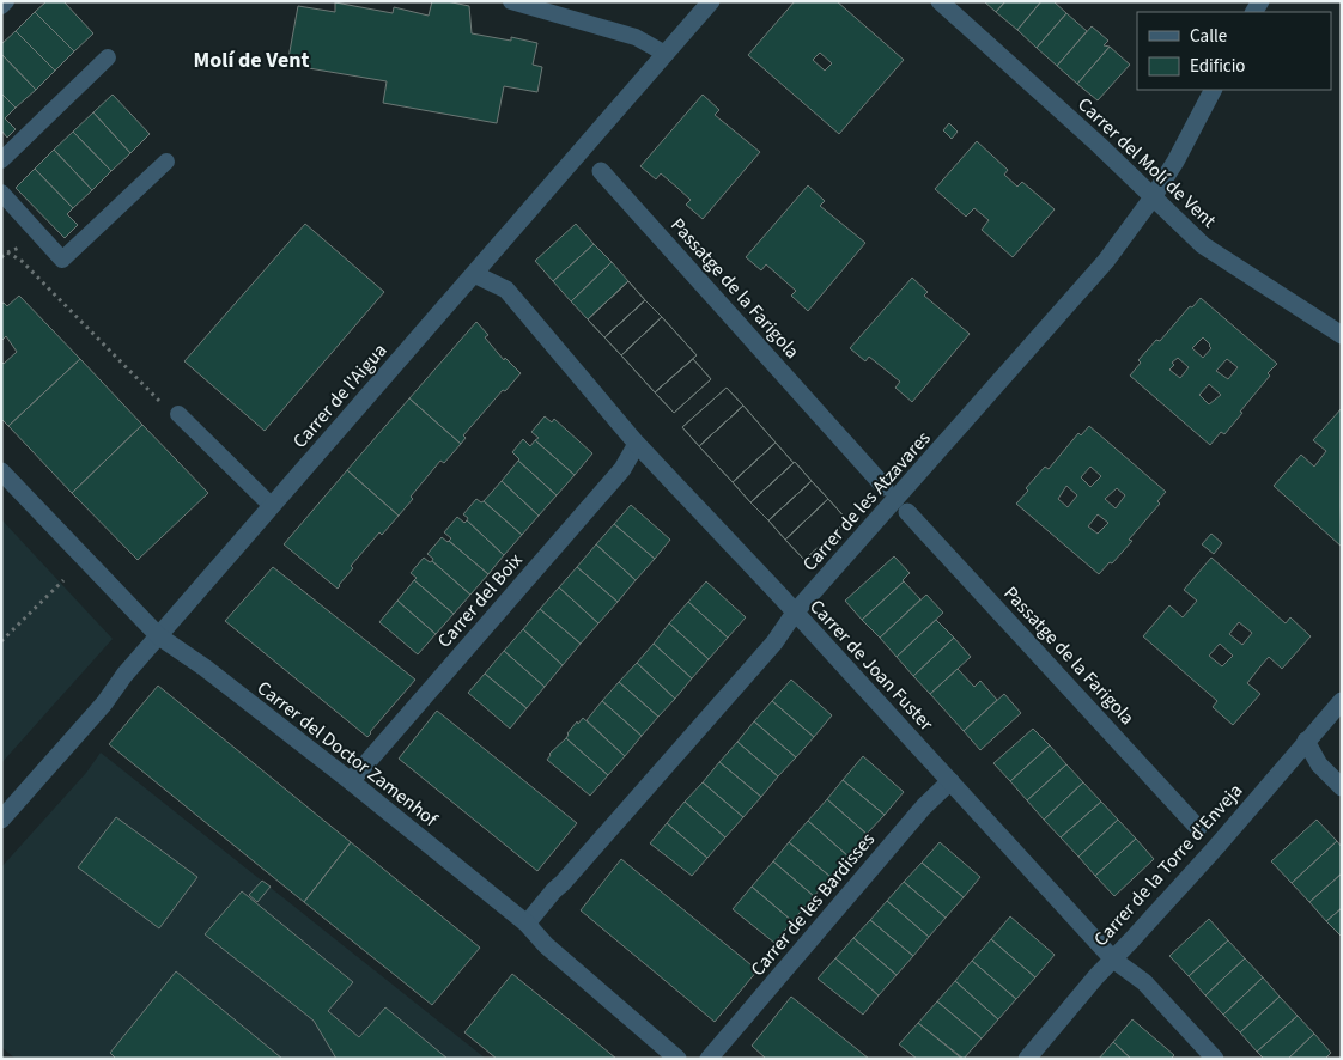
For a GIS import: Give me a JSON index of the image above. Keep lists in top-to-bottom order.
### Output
{
  "streets": {
    "street": [
      "Carrer del Molí de Vent",
      "Passatge de la Farigola",
      "Carrer de l'Aigua",
      "Carrer de les Atzavares",
      "Carrer del Boix",
      "Carrer de Joan Fuster",
      "Carrer del Doctor Zamenhof",
      "Carrer de la Torre d'Enveja",
      "Carrer de les Bardisses"
    ]
  },
  "crossings": [
    ["Carrer del Molí de Vent", "Carrer de les Atzavares"],
    ["Carrer de l'Aigua", "Carrer de Joan Fuster"],
    ["Carrer de l'Aigua", "Carrer del Doctor Zamenhof"],
    ["Carrer de les Atzavares", "Carrer de Joan Fuster"],
    ["Carrer de les Atzavares", "Carrer del Doctor Zamenhof"],
    ["Carrer del Boix", "Carrer de Joan Fuster"],
    ["Carrer del Boix", "Carrer del Doctor Zamenhof"],
    ["Carrer de Joan Fuster", "Carrer de la Torre d'Enveja"],
    ["Carrer de Joan Fuster", "Carrer de les Bardisses"]
  ],
  "districts": ["Molí de Vent"],
  "legend": ["Calle", "Edificio"]
}
